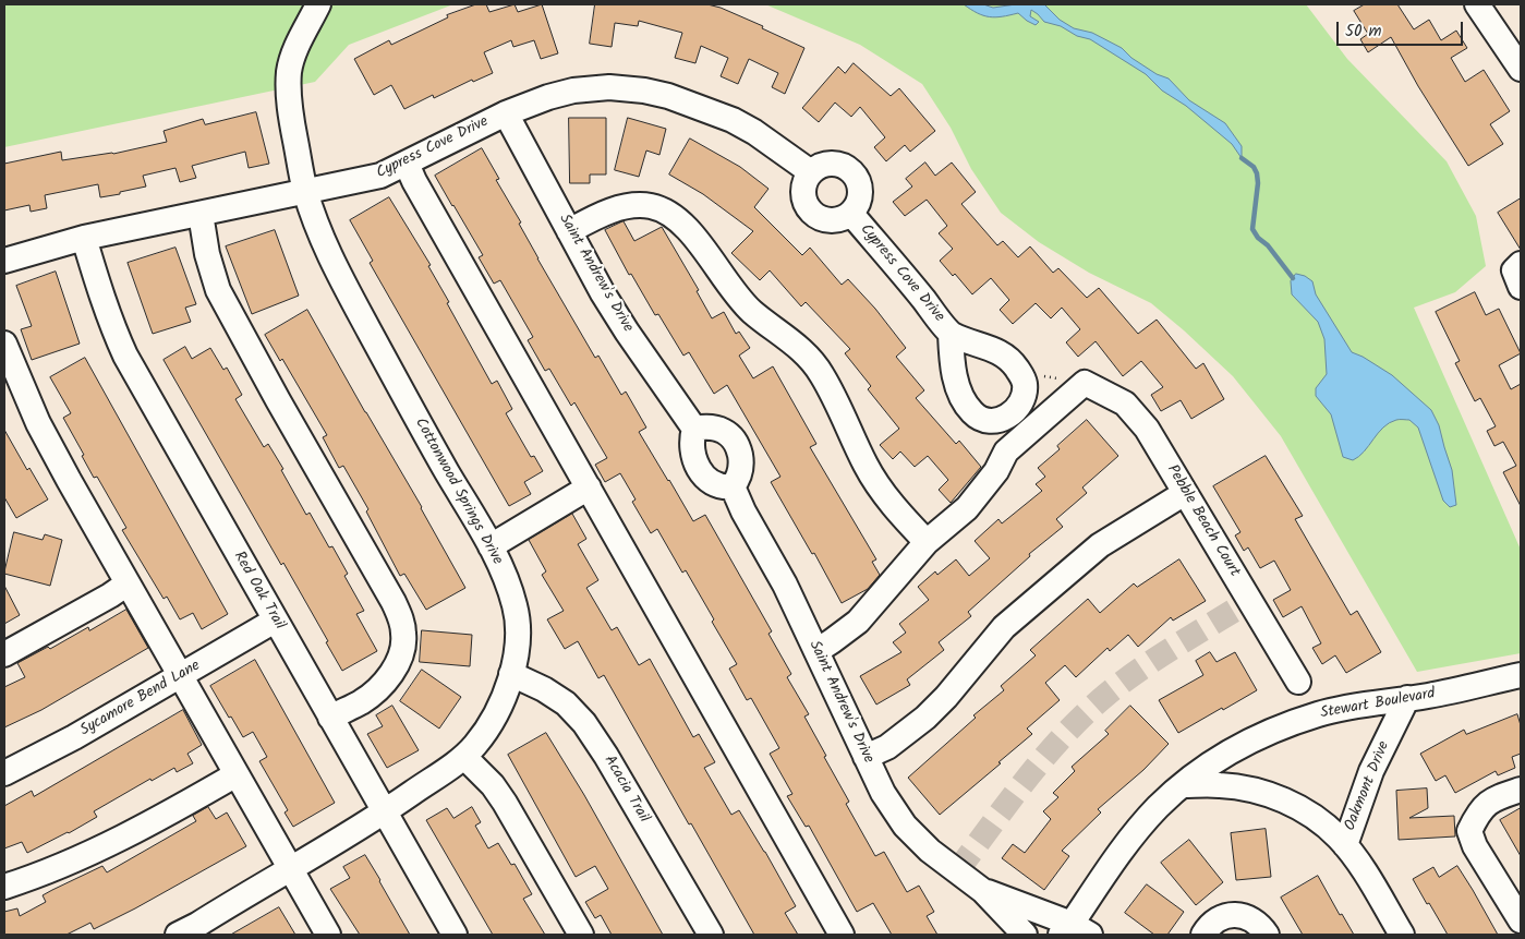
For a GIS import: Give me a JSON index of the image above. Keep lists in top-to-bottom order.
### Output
{
  "streets": {
    "street": [
      "Cypress Cove Drive",
      "Saint Andrew's Drive",
      "Cottonwood Springs Drive",
      "Pebble Beach Court",
      "Red Oak Trail",
      "Sycamore Bend Lane",
      "Stewart Boulevard",
      "Oakmont Drive",
      "Acacia Trail"
    ]
  },
  "crossings": [
    ["Cypress Cove Drive", "Saint Andrew's Drive"],
    ["Cypress Cove Drive", "Cottonwood Springs Drive"],
    ["Cypress Cove Drive", "Red Oak Trail"],
    ["Cottonwood Springs Drive", "Red Oak Trail"],
    ["Cottonwood Springs Drive", "Acacia Trail"],
    ["Red Oak Trail", "Sycamore Bend Lane"],
    ["Stewart Boulevard", "Oakmont Drive"]
  ],
  "scale_bar": "50 m"
}
